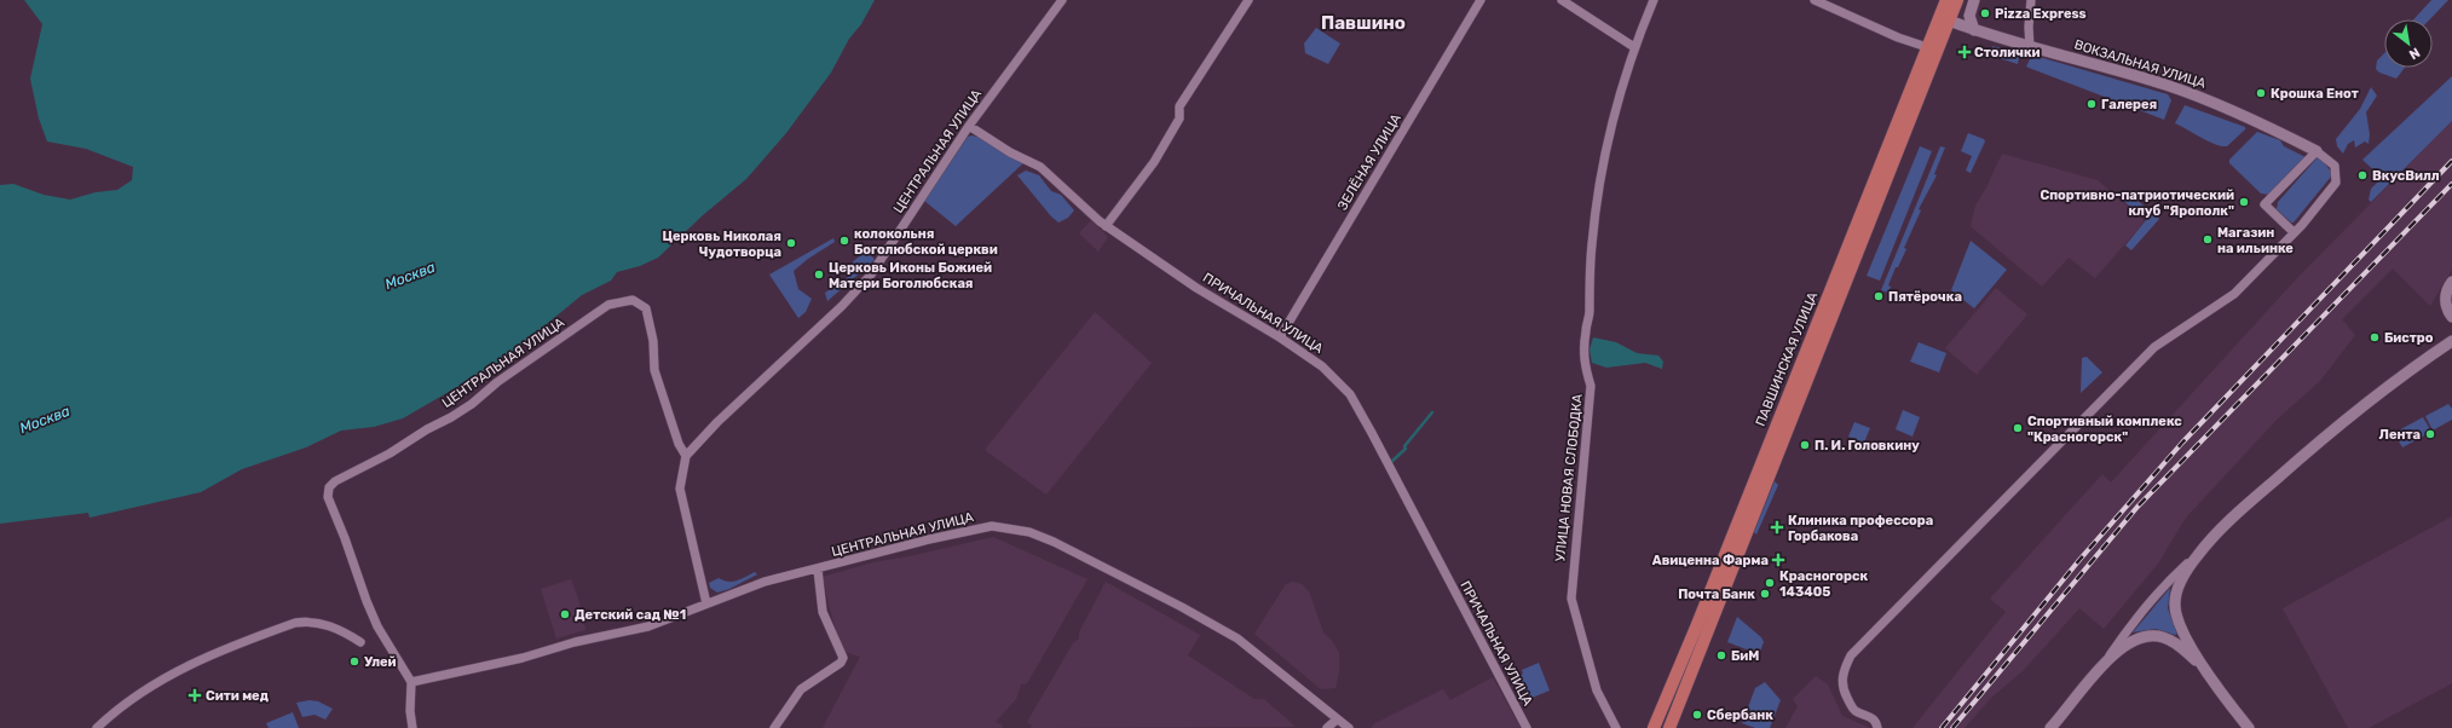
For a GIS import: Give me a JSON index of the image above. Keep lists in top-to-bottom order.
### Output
{
  "streets": {
    "main road": ["ПАВШИНСКАЯ УЛИЦА"],
    "street": [
      "ВОКЗАЛЬНАЯ УЛИЦА",
      "ЦЕНТРАЛЬНАЯ УЛИЦА",
      "ЗЕЛЁНАЯ УЛИЦА",
      "ПРИЧАЛЬНАЯ УЛИЦА",
      "УЛИЦА НОВАЯ СЛОБОДКА"
    ]
  },
  "crossings": [
    ["ВОКЗАЛЬНАЯ УЛИЦА", "ПАВШИНСКАЯ УЛИЦА"],
    ["ЦЕНТРАЛЬНАЯ УЛИЦА", "ПРИЧАЛЬНАЯ УЛИЦА"],
    ["ЗЕЛЁНАЯ УЛИЦА", "ПРИЧАЛЬНАЯ УЛИЦА"]
  ],
  "districts": ["Павшино"],
  "water": ["Москва"],
  "places": {
    "other": [
      "Pizza Express",
      "Крошка Енот",
      "Галерея",
      "ВкусВилл",
      "Спортивно-патриотический клуб \"Ярополк\"",
      "Магазин на ильинке",
      "колокольня Боголюбской церкви",
      "Церковь Николая Чудотворца",
      "Церковь Иконы Божией Матери Боголюбская",
      "Пятёрочка",
      "Бистро",
      "Спортивный комплекс \"Красногорск\"",
      "Лента",
      "П. И. Головкину",
      "Красногорск 143405",
      "Почта Банк",
      "Детский сад №1",
      "БиМ",
      "Улей",
      "Сбербанк"
    ],
    "health": [
      "Столички",
      "Клиника профессора Горбакова",
      "Авиценна Фарма",
      "Сити мед"
    ]
  },
  "north": "bottom right"
}
